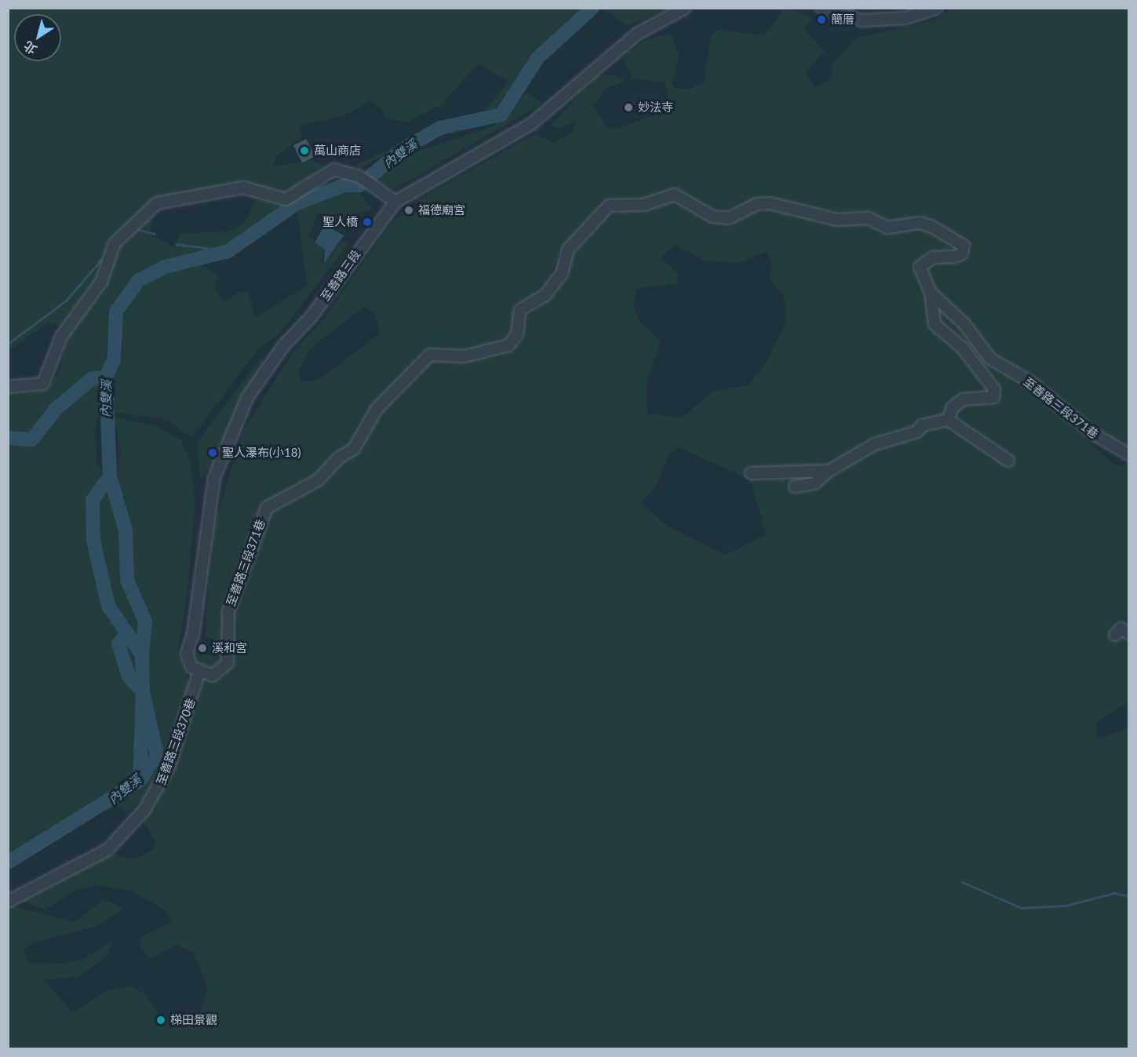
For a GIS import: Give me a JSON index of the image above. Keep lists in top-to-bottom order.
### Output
{
  "streets": {
    "street": ["至善路三段", "至善路三段371巷", "至善路三段370巷"]
  },
  "crossings": [
    ["至善路三段", "至善路三段371巷"],
    ["至善路三段", "至善路三段370巷"],
    ["至善路三段371巷", "至善路三段370巷"]
  ],
  "water": ["內雙溪"],
  "places": [
    "簡厝",
    "妙法寺",
    "萬山商店",
    "福德廟宮",
    "聖人橋",
    "聖人瀑布(小18)",
    "溪和宮",
    "梯田景觀"
  ],
  "north": "bottom left"
}
